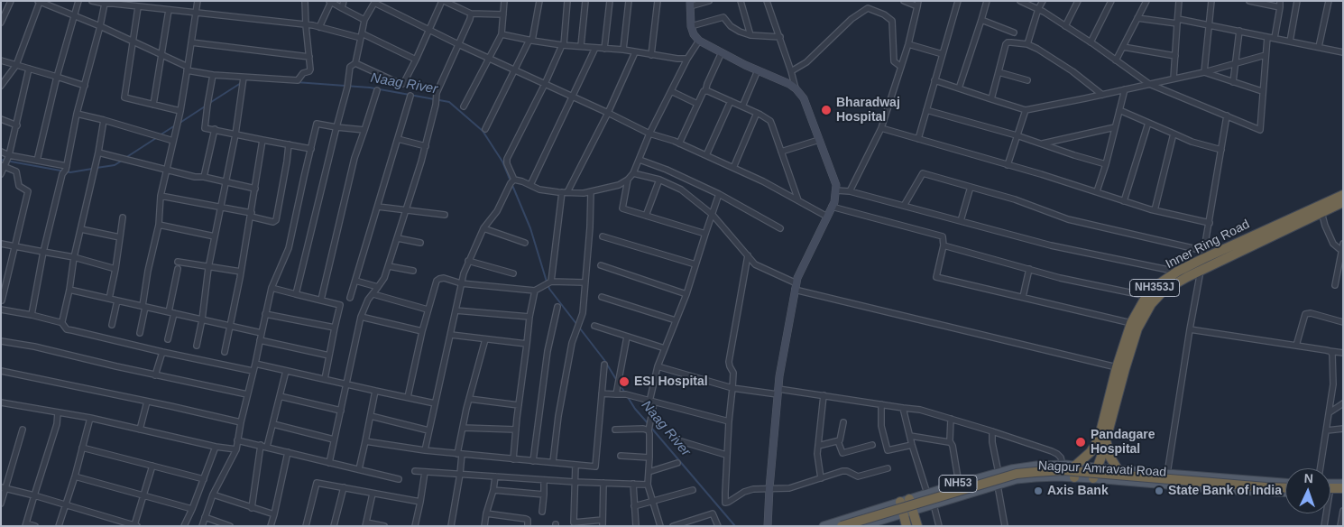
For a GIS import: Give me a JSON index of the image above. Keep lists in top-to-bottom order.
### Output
{
  "streets": {
    "highway": ["Inner Ring Road", "NH353J"],
    "main road": ["Nagpur Amravati Road", "NH53"]
  },
  "crossings": [
    ["Inner Ring Road", "NH353J"],
    ["Inner Ring Road", "Nagpur Amravati Road"]
  ],
  "water": ["Naag River"],
  "places": [
    "Bharadwaj Hospital",
    "ESI Hospital",
    "Pandagare Hospital",
    "Axis Bank",
    "State Bank of India"
  ],
  "north": "top"
}
